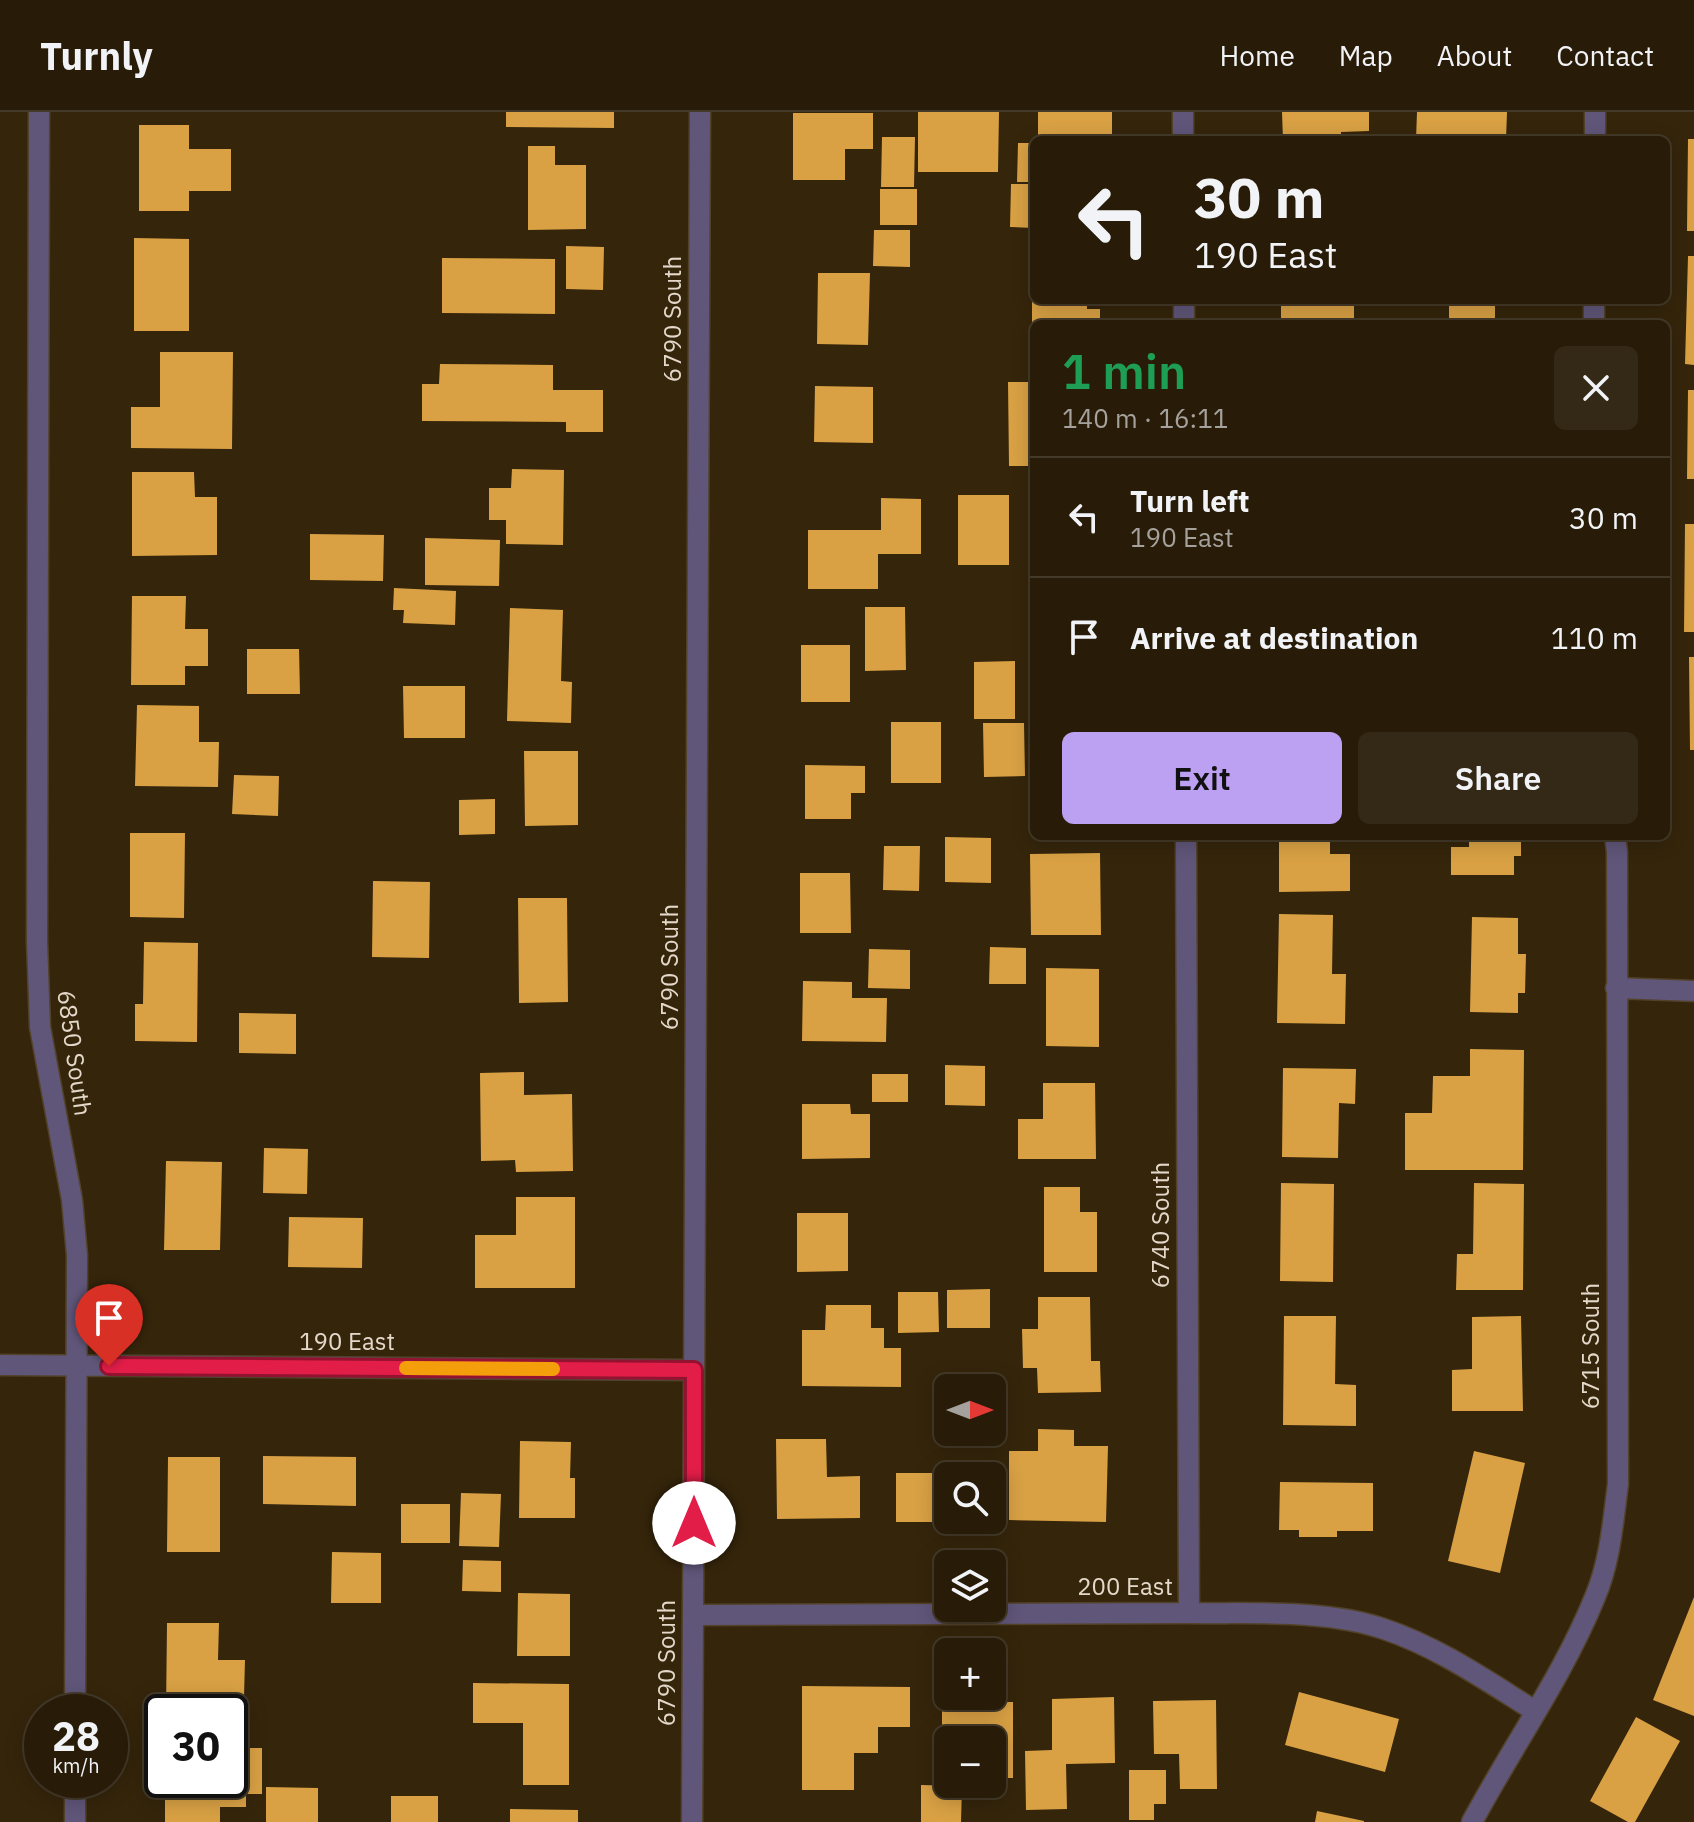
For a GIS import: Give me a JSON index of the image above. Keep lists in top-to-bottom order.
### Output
{
  "streets": {
    "street": [
      "6790 South",
      "6850 South",
      "6740 South",
      "190 East",
      "6715 South",
      "200 East"
    ]
  },
  "crossings": [
    ["6790 South", "190 East"],
    ["6790 South", "200 East"],
    ["6850 South", "190 East"],
    ["6740 South", "200 East"],
    ["6715 South", "200 East"]
  ],
  "north": "right",
  "page": {
    "header": "Turnly",
    "nav": [
      "Home",
      "Map",
      "About",
      "Contact"
    ],
    "turn": ["30 m", "190 East"],
    "heading": ["1 min", "140 m · 16:11"],
    "list": [
      {
        "name": "Turn left",
        "note": "190 East",
        "value": "30 m"
      },
      {
        "name": "Arrive at destination",
        "value": "110 m"
      }
    ],
    "buttons": ["Exit", "Share"],
    "map_buttons": ["+", "−"],
    "speed": "28 km/h",
    "limit": "30"
  }
}
